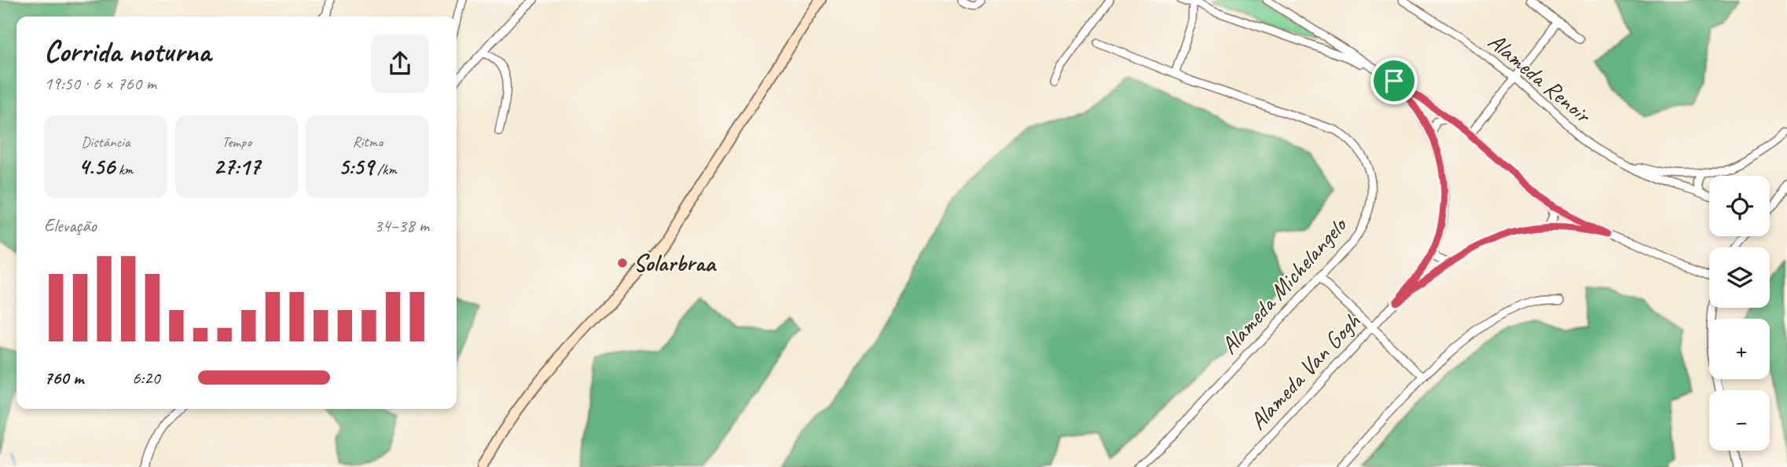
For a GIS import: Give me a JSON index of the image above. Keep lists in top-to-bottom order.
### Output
{
  "streets": {
    "street": ["Alameda Renoir", "Alameda Michelangelo", "Alameda Van Gogh"]
  },
  "places": ["Solarbraa"],
  "page": {
    "heading": ["Corrida noturna", "19:50 · 6 × 760 m"],
    "stats": [
      ["Distância", "4.56 km"],
      ["Tempo", "27:17"],
      ["Ritmo", "5:59 /km"]
    ],
    "map_buttons": ["+", "−"],
    "chart": ["Elevação", "34–38 m"],
    "list": [
      {
        "name": "760 m",
        "note": "6:20"
      }
    ]
  }
}
